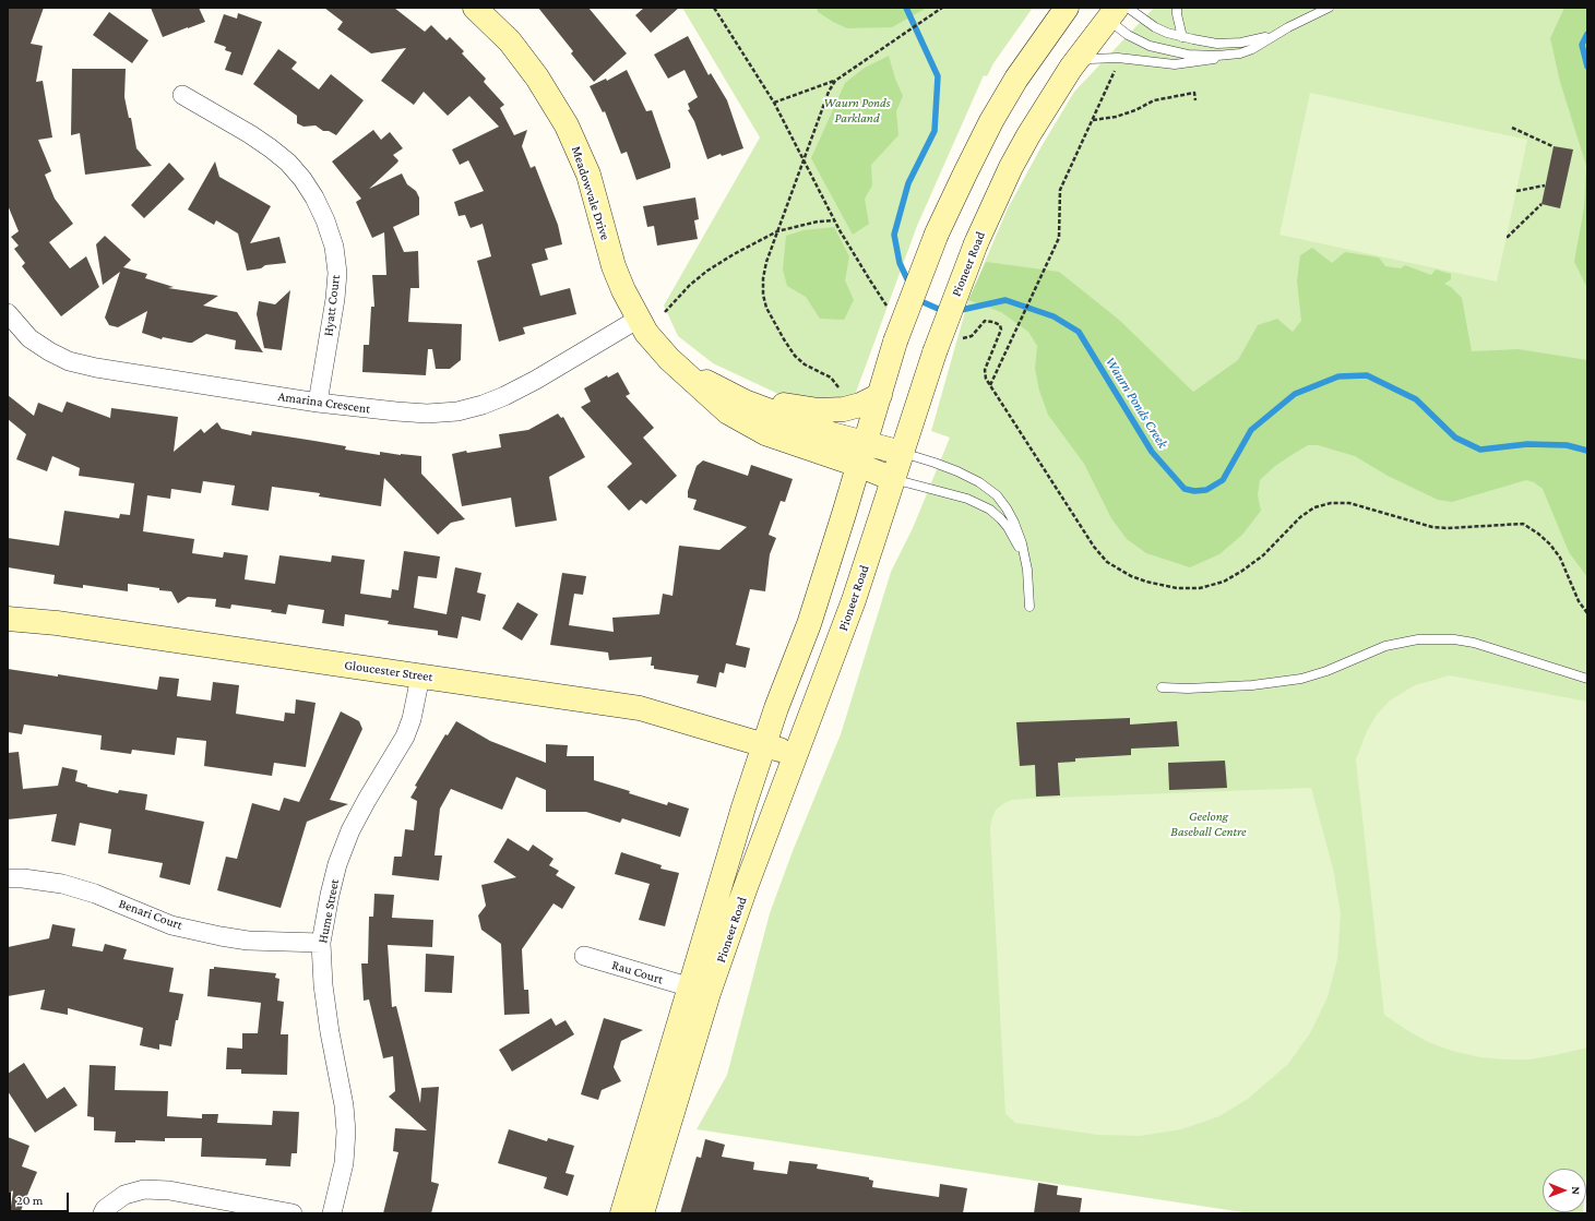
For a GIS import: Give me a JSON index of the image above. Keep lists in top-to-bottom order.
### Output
{
  "streets": {
    "main road": ["Meadowvale Drive", "Pioneer Road", "Gloucester Street"],
    "street": [
      "Hyatt Court",
      "Amarina Crescent",
      "Hume Street",
      "Benari Court",
      "Rau Court"
    ]
  },
  "crossings": [
    ["Meadowvale Drive", "Pioneer Road"],
    ["Meadowvale Drive", "Amarina Crescent"],
    ["Pioneer Road", "Gloucester Street"],
    ["Pioneer Road", "Rau Court"],
    ["Hyatt Court", "Amarina Crescent"],
    ["Gloucester Street", "Hume Street"],
    ["Hume Street", "Benari Court"]
  ],
  "water": ["Waurn Ponds Creek"],
  "parks": ["Waurn Ponds Parkland", "Geelong Baseball Centre"],
  "scale_bar": "20 m",
  "north": "right"
}
